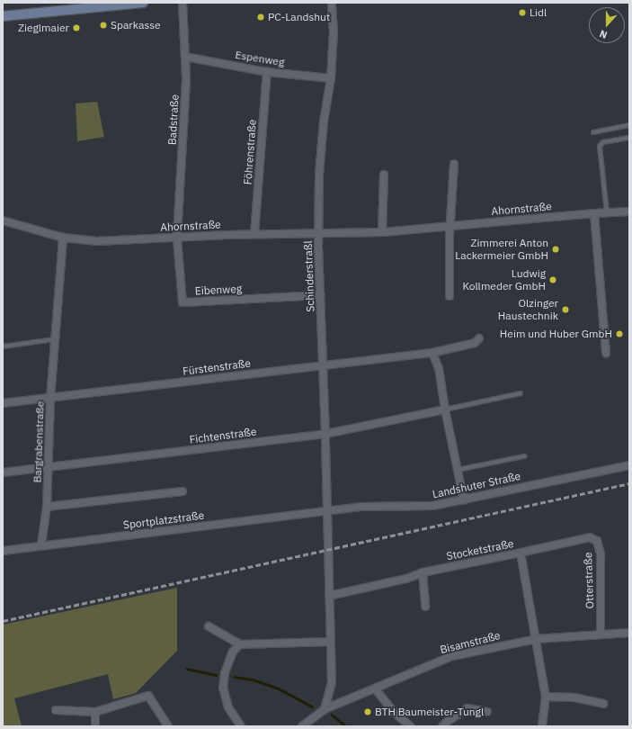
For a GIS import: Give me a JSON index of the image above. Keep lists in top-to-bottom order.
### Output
{
  "streets": {
    "street": [
      "Espenweg",
      "Badstraße",
      "Föhrenstraße",
      "Ahornstraße",
      "Schinderstraßl",
      "Eibenweg",
      "Fürstenstraße",
      "Fichtenstraße",
      "Bargrabenstraße",
      "Landshuter Straße",
      "Sportplatzstraße",
      "Stocketstraße",
      "Otterstraße",
      "Bisamstraße"
    ]
  },
  "crossings": [
    ["Espenweg", "Badstraße"],
    ["Espenweg", "Föhrenstraße"],
    ["Espenweg", "Schinderstraßl"],
    ["Badstraße", "Ahornstraße"],
    ["Badstraße", "Eibenweg"],
    ["Föhrenstraße", "Ahornstraße"],
    ["Ahornstraße", "Schinderstraßl"],
    ["Ahornstraße", "Eibenweg"],
    ["Ahornstraße", "Bargrabenstraße"],
    ["Schinderstraßl", "Eibenweg"],
    ["Schinderstraßl", "Fürstenstraße"],
    ["Schinderstraßl", "Fichtenstraße"],
    ["Schinderstraßl", "Landshuter Straße"],
    ["Schinderstraßl", "Sportplatzstraße"],
    ["Schinderstraßl", "Stocketstraße"],
    ["Fürstenstraße", "Bargrabenstraße"],
    ["Fichtenstraße", "Bargrabenstraße"],
    ["Bargrabenstraße", "Sportplatzstraße"],
    ["Landshuter Straße", "Sportplatzstraße"],
    ["Stocketstraße", "Otterstraße"],
    ["Stocketstraße", "Bisamstraße"],
    ["Otterstraße", "Bisamstraße"]
  ],
  "places": [
    "Lidl",
    "PC-Landshut",
    "Sparkasse",
    "Zieglmaier",
    "Zimmerei Anton Lackermeier GmbH",
    "Ludwig Kollmeder GmbH",
    "Olzinger Haustechnik",
    "Heim und Huber GmbH",
    "BTH Baumeister-Tungl"
  ],
  "north": "bottom"
}
